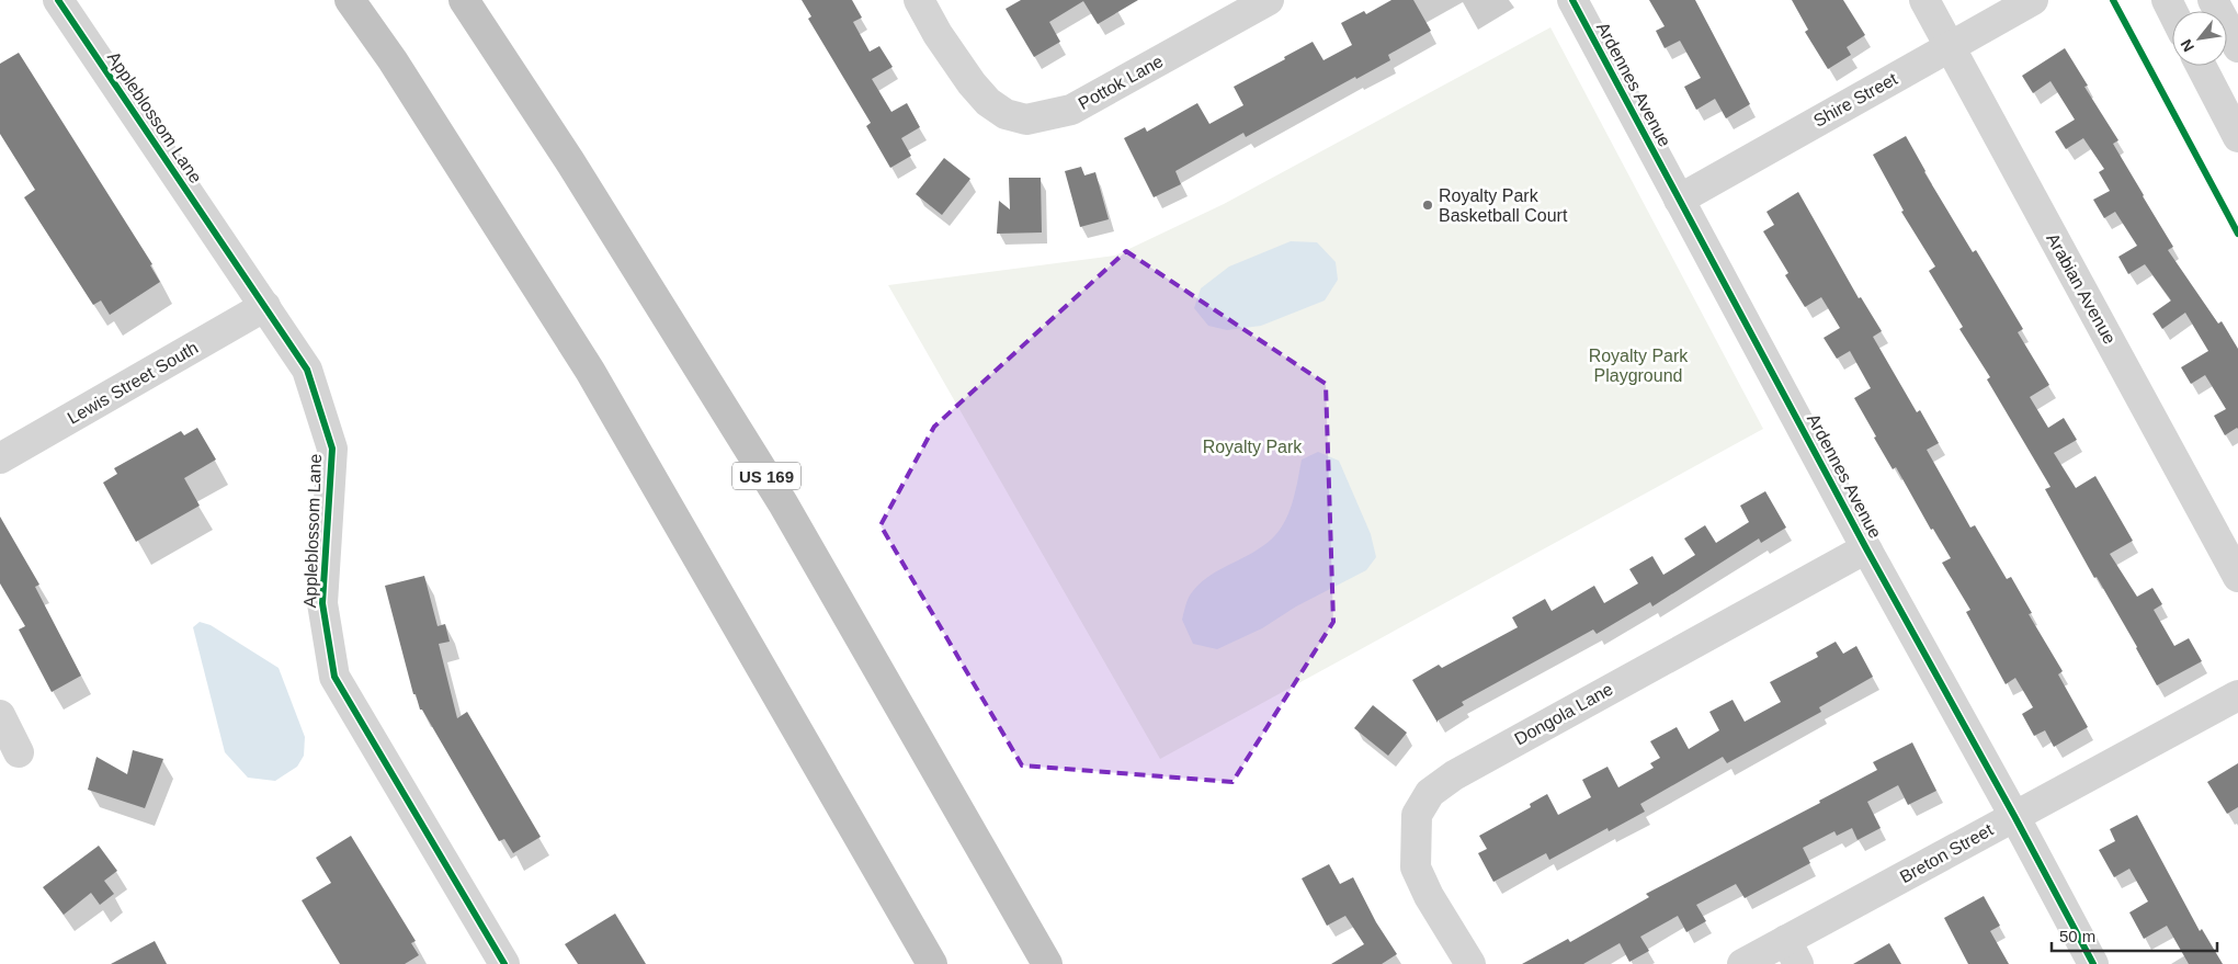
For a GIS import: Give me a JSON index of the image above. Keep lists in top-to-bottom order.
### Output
{
  "streets": {
    "highway": ["US 169"],
    "street": [
      "Pottok Lane",
      "Ardennes Avenue",
      "Shire Street",
      "Appleblossom Lane",
      "Arabian Avenue",
      "Lewis Street South",
      "Dongola Lane",
      "Breton Street"
    ]
  },
  "crossings": [
    ["Ardennes Avenue", "Shire Street"],
    ["Ardennes Avenue", "Dongola Lane"],
    ["Ardennes Avenue", "Breton Street"],
    ["Shire Street", "Arabian Avenue"],
    ["Appleblossom Lane", "Lewis Street South"]
  ],
  "parks": ["Royalty Park Playground", "Royalty Park"],
  "places": ["Royalty Park Basketball Court"],
  "scale_bar": "50 m",
  "north": "bottom left"
}
